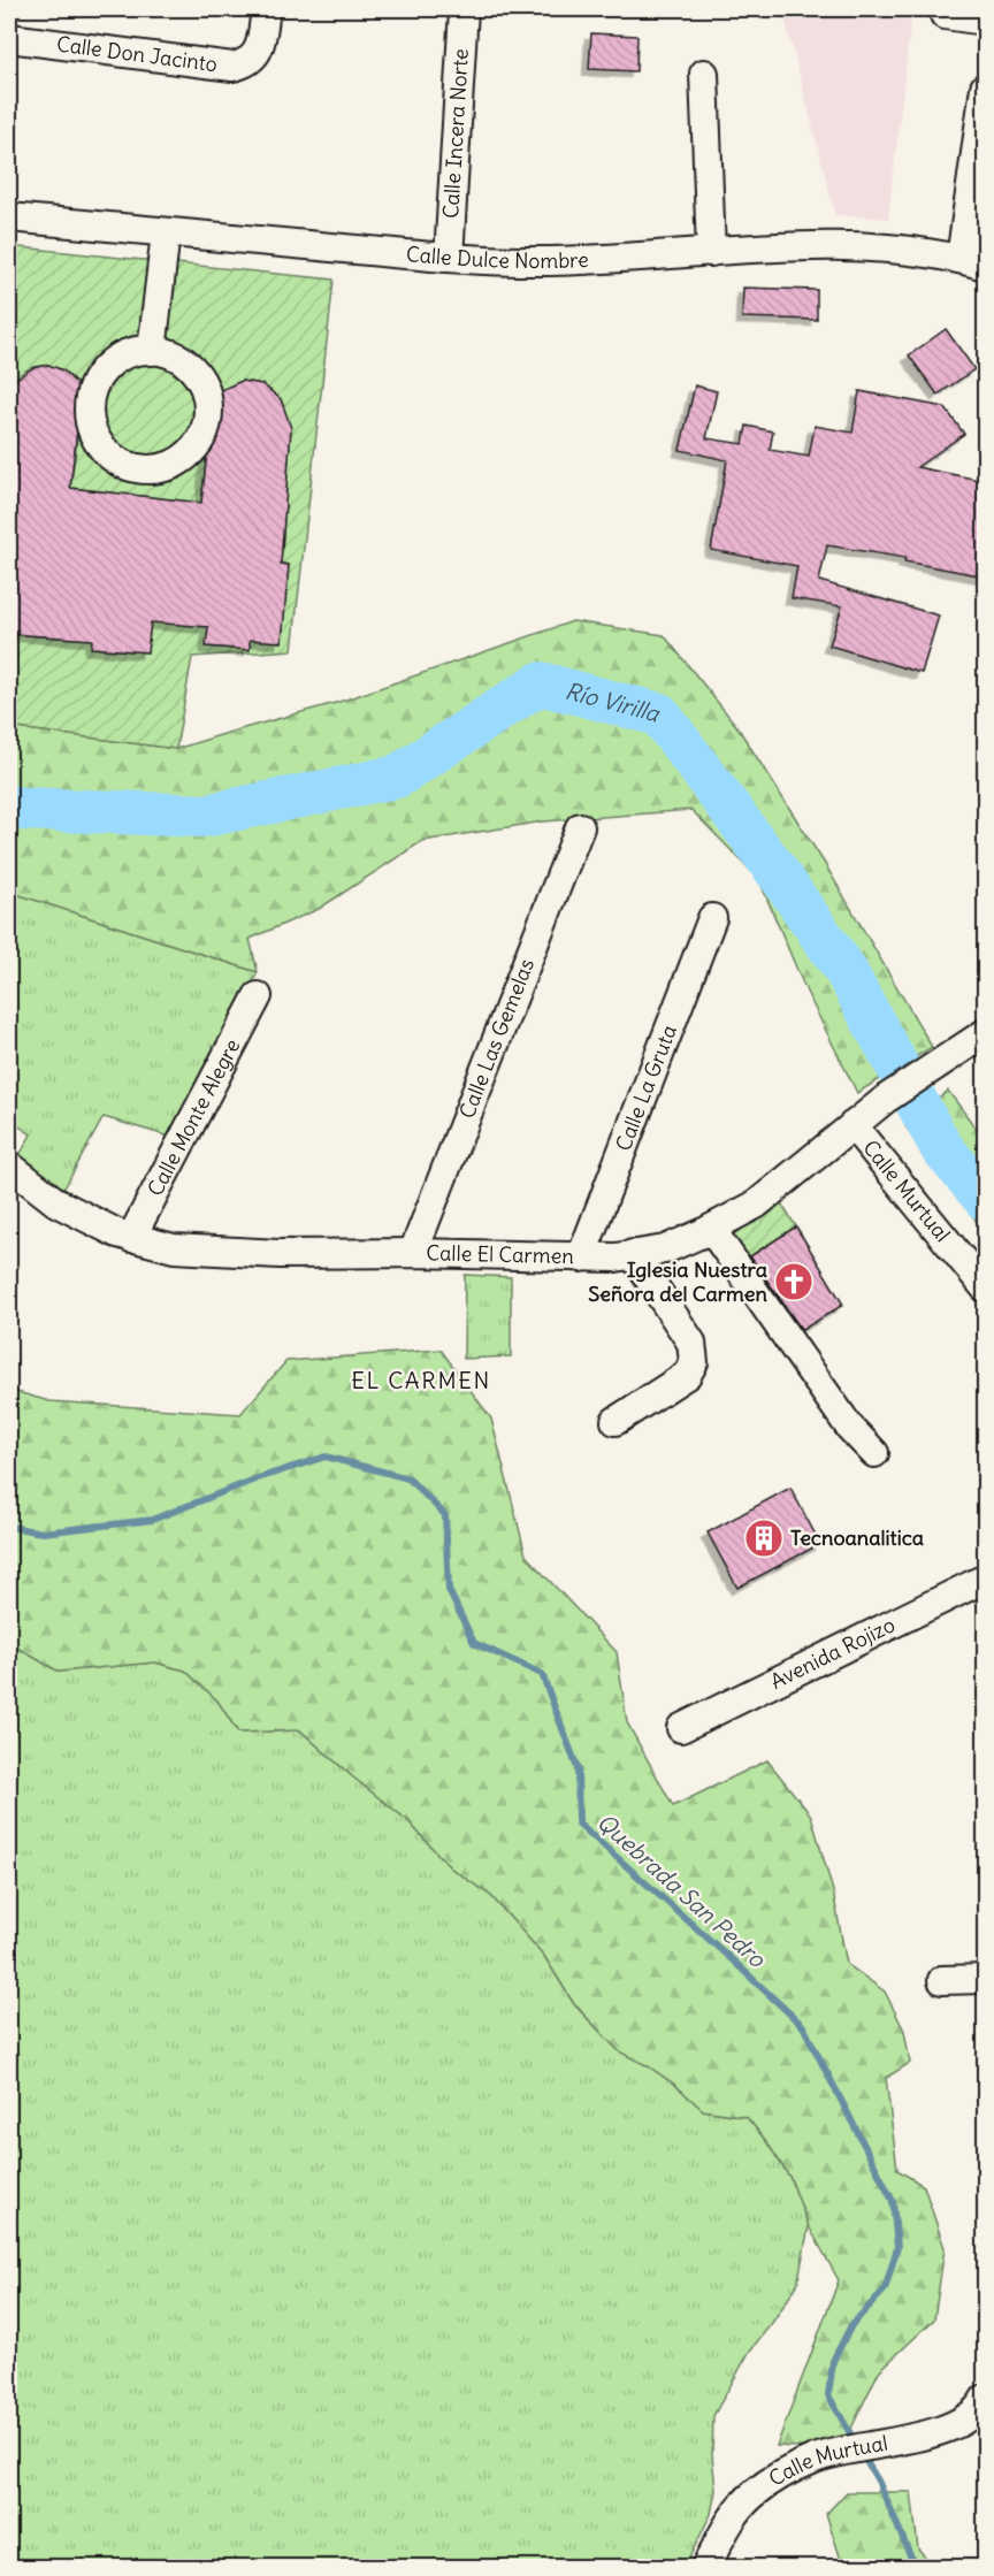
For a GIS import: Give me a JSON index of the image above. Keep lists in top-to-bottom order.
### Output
{
  "streets": {
    "street": [
      "Calle Don Jacinto",
      "Calle Incera Norte",
      "Calle Dulce Nombre",
      "Calle Las Gemelas",
      "Calle La Gruta",
      "Calle Monte Alegre",
      "Calle Murtual",
      "Calle El Carmen",
      "Avenida Rojizo"
    ]
  },
  "crossings": [
    ["Calle Incera Norte", "Calle Dulce Nombre"],
    ["Calle Las Gemelas", "Calle El Carmen"],
    ["Calle La Gruta", "Calle El Carmen"],
    ["Calle Monte Alegre", "Calle El Carmen"],
    ["Calle Murtual", "Calle El Carmen"]
  ],
  "districts": ["EL CARMEN"],
  "water": ["Río Virilla", "Quebrada San Pedro"],
  "places": {
    "church": ["Iglesia Nuestra Señora del Carmen"],
    "building": ["Tecnoanalitica"]
  }
}
